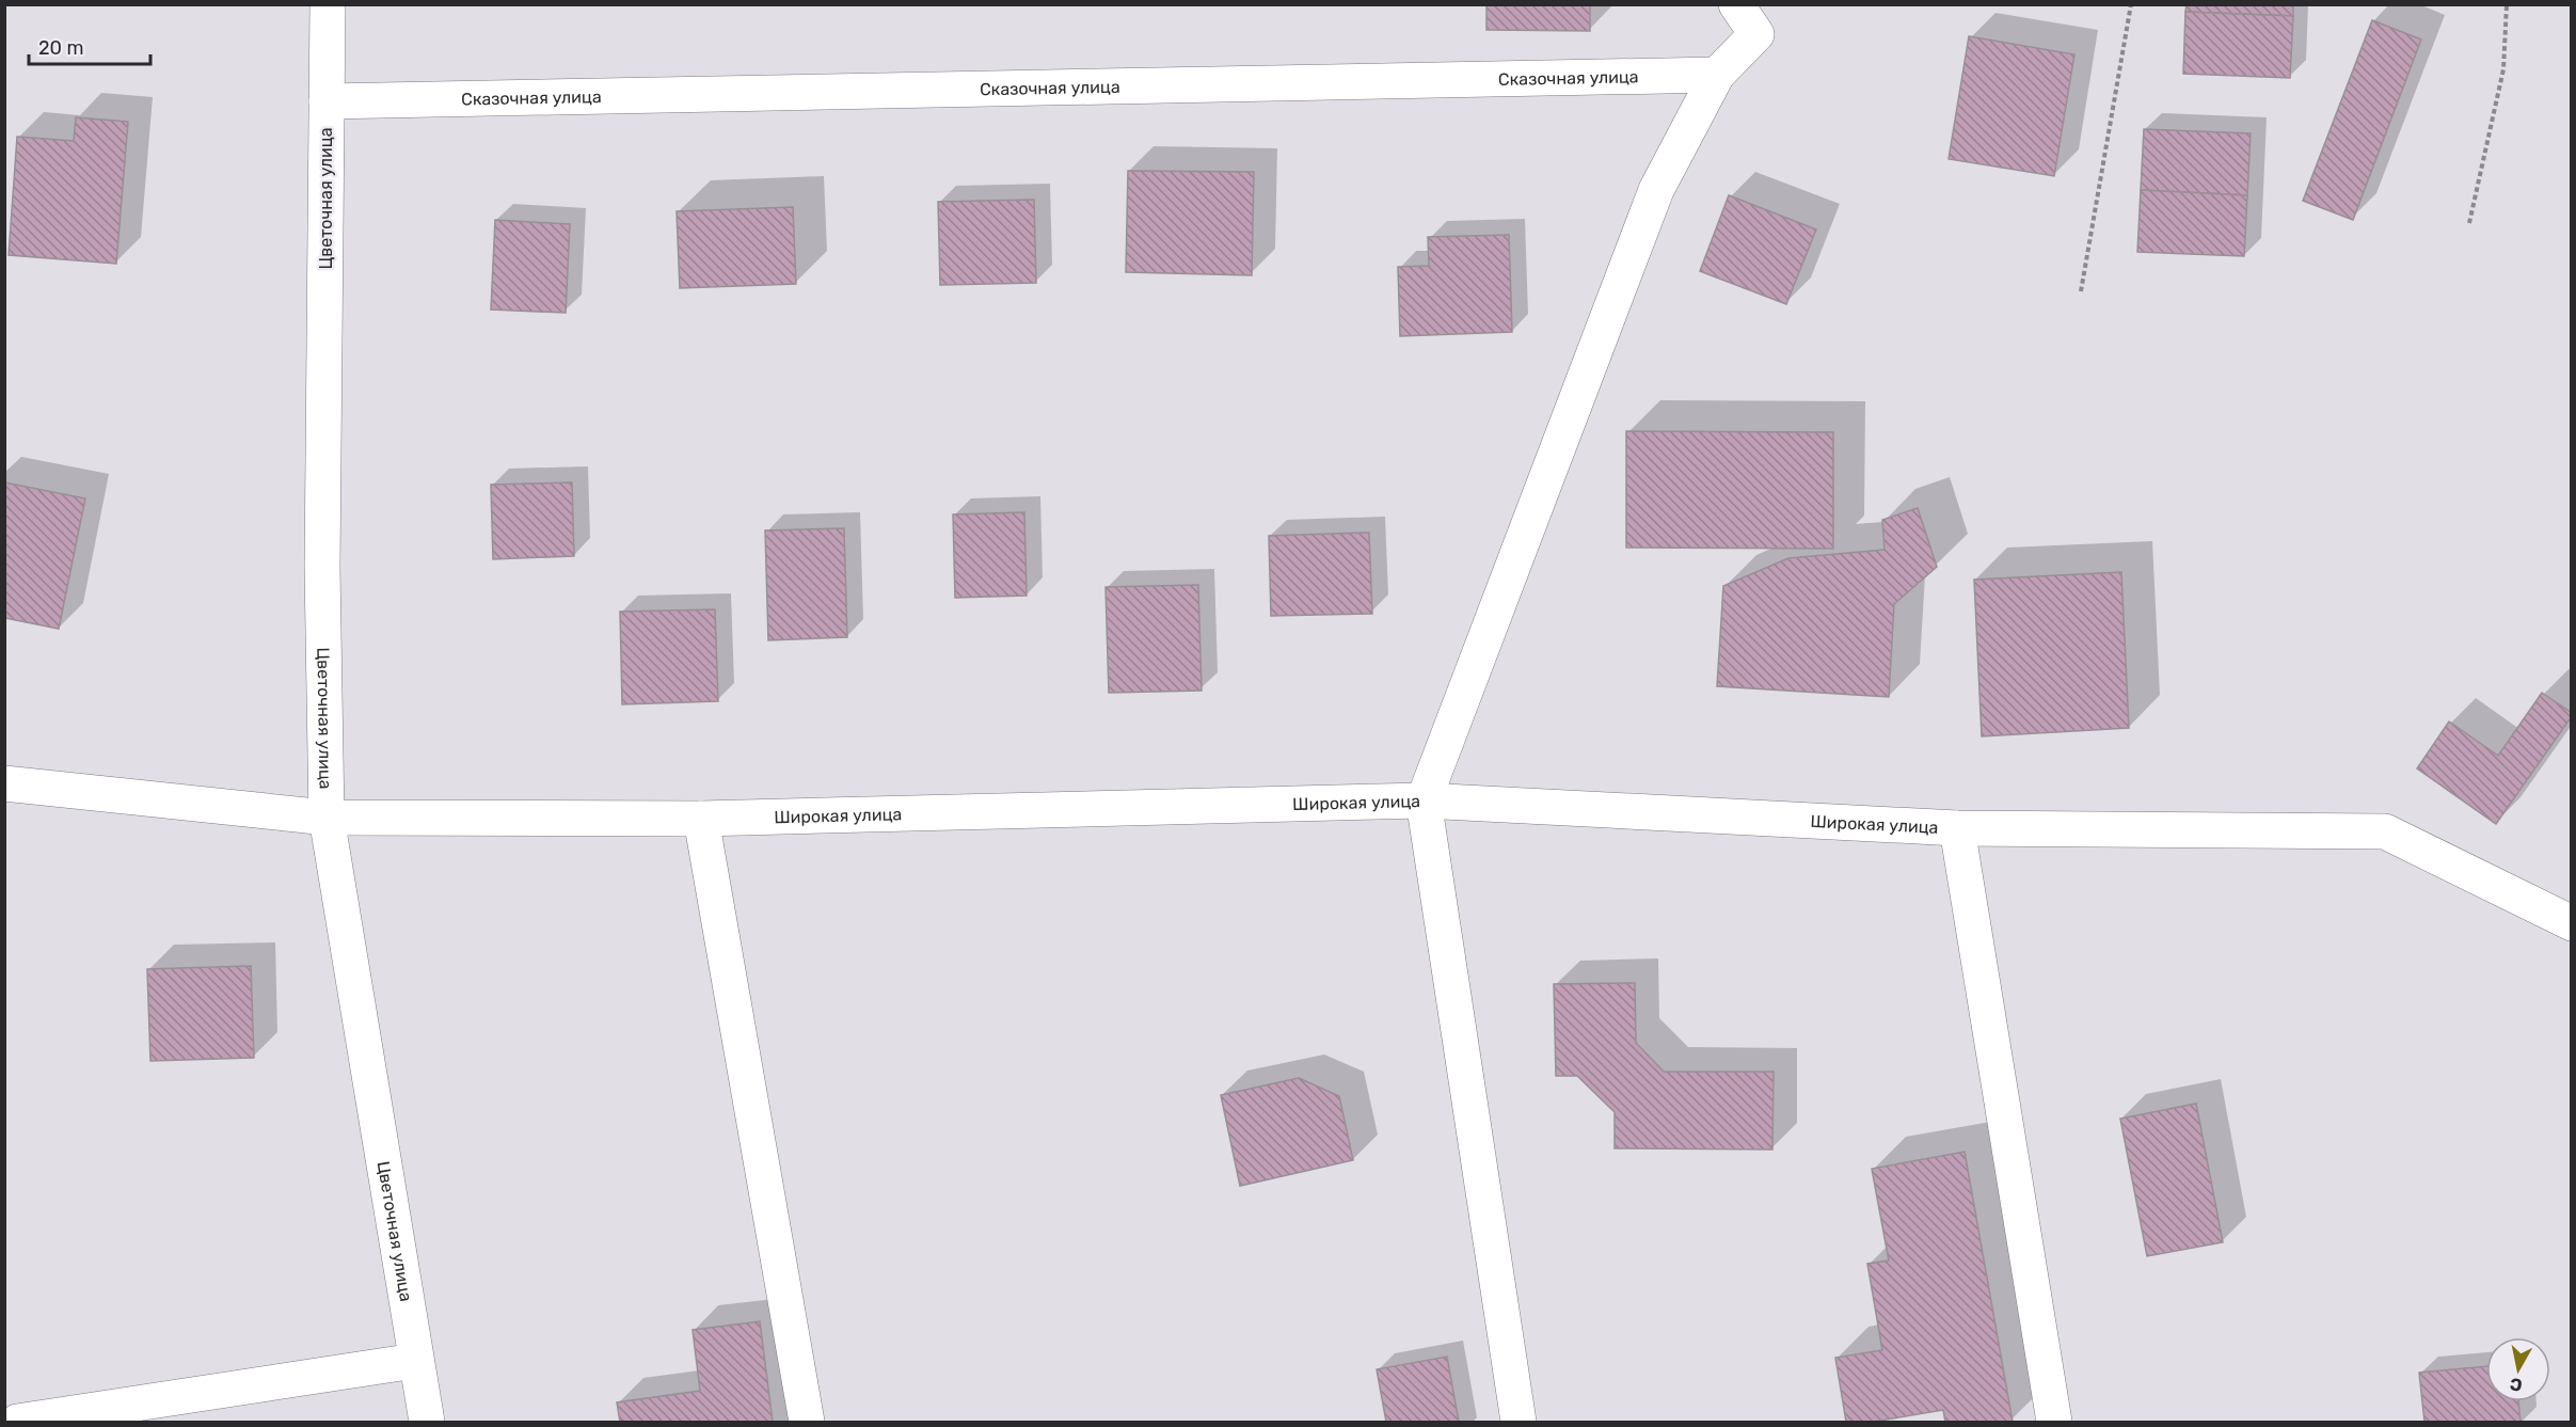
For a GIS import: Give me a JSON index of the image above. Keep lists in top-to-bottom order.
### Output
{
  "streets": {
    "street": ["Сказочная улица", "Цветочная улица", "Широкая улица"]
  },
  "crossings": [
    ["Сказочная улица", "Цветочная улица"],
    ["Цветочная улица", "Широкая улица"]
  ],
  "scale_bar": "20 m",
  "north": "bottom"
}
